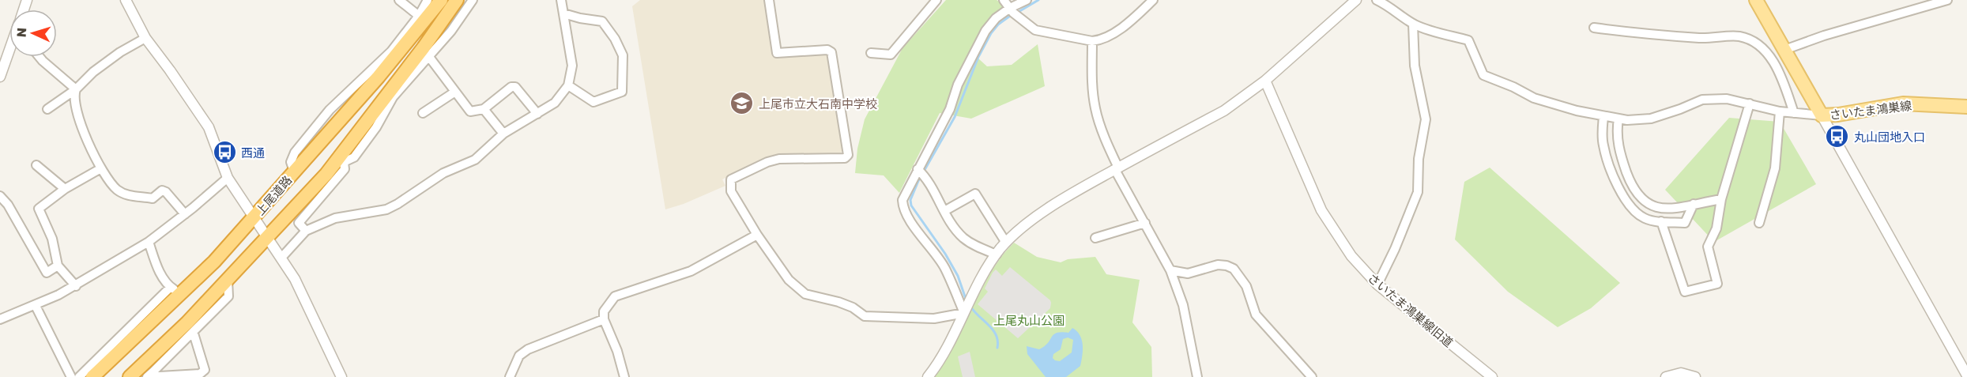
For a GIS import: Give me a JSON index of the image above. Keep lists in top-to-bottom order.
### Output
{
  "streets": {
    "highway": ["上尾道路"],
    "main road": ["さいたま鴻巣線"],
    "street": ["さいたま鴻巣線旧道"]
  },
  "parks": ["上尾丸山公園"],
  "places": {
    "school or university": ["上尾市立大石南中学校"],
    "bus stop": ["丸山団地入口", "西通"]
  },
  "north": "left"
}
